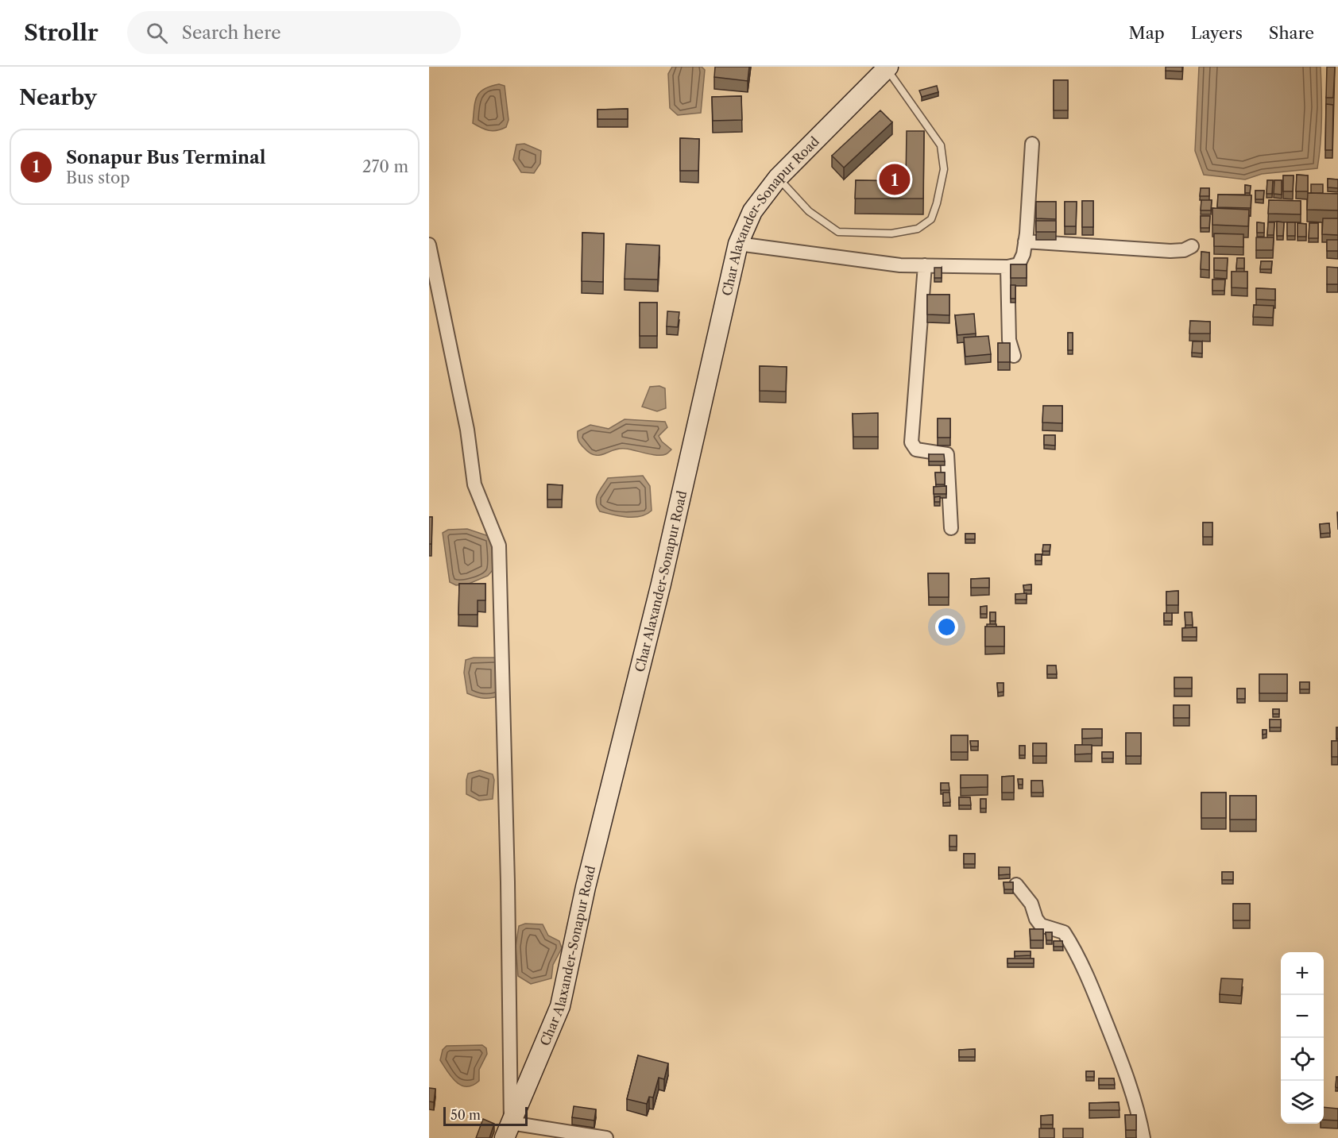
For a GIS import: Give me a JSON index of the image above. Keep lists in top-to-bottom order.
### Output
{
  "streets": {
    "main road": ["Char Alaxander-Sonapur Road"]
  },
  "scale_bar": "50 m",
  "page": {
    "header": "Strollr",
    "search": "Search here",
    "nav": ["Map", "Layers", "Share"],
    "heading": "Nearby",
    "list": [
      {
        "mark": "1",
        "name": "Sonapur Bus Terminal",
        "note": "Bus stop",
        "value": "270 m"
      }
    ],
    "pins": "1",
    "map_buttons": ["+", "−"],
    "scale": "50 m"
  }
}
